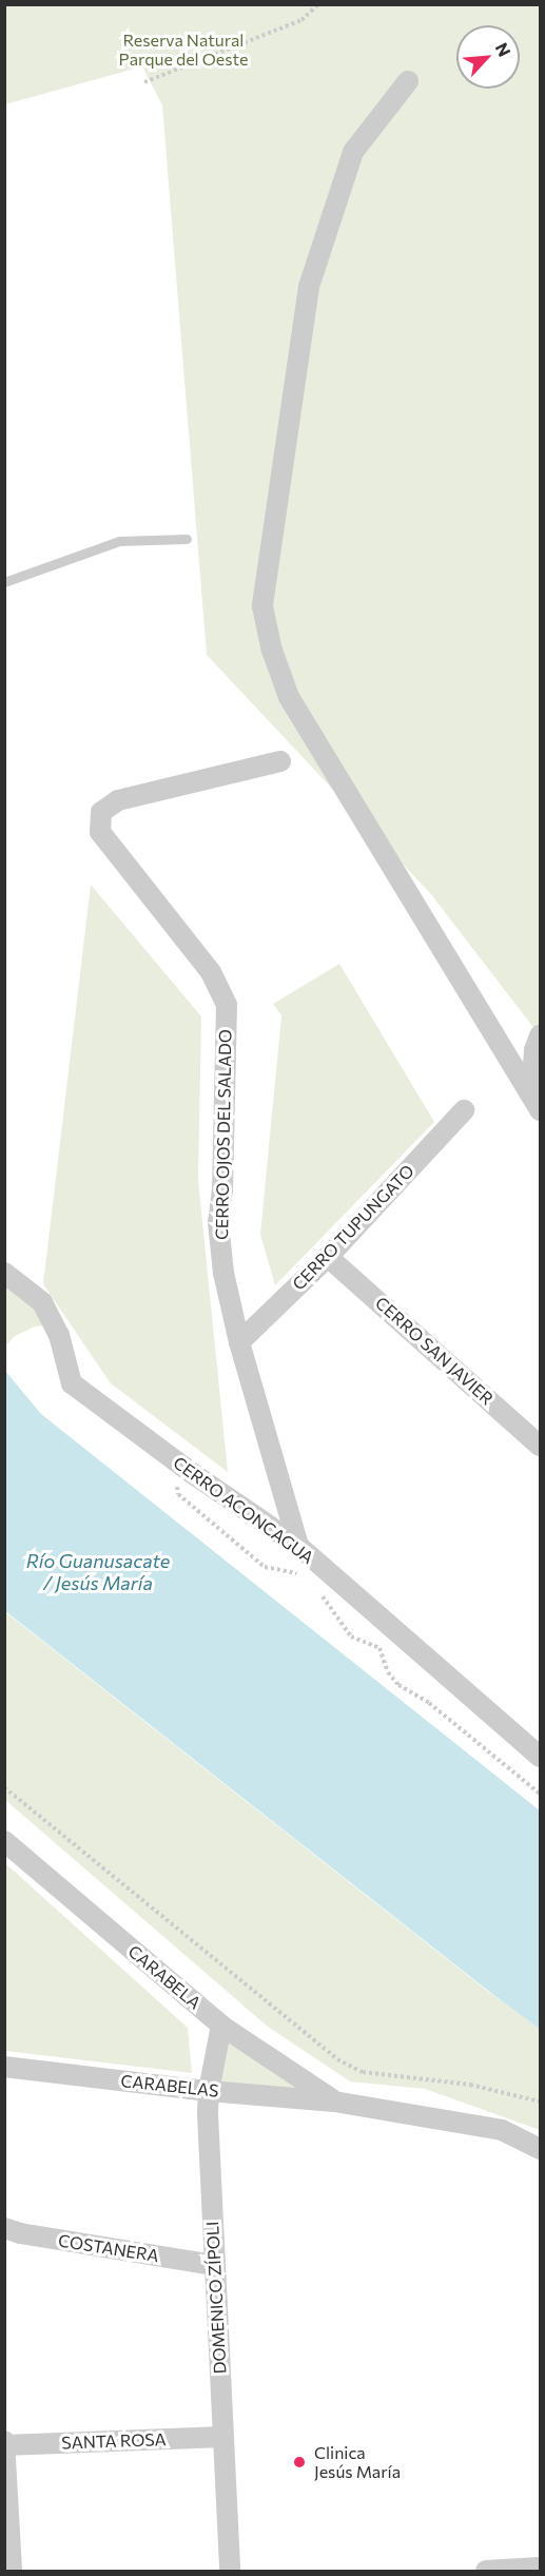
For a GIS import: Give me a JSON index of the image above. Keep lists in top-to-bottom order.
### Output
{
  "streets": {
    "street": [
      "CERRO OJOS DEL SALADO",
      "CERRO TUPUNGATO",
      "CERRO SAN JAVIER",
      "CERRO ACONCAGUA",
      "CARABELA",
      "CARABELAS",
      "COSTANERA",
      "DOMENICO ZÍPOLI",
      "SANTA ROSA"
    ]
  },
  "crossings": [
    ["CERRO OJOS DEL SALADO", "CERRO TUPUNGATO"],
    ["CERRO OJOS DEL SALADO", "CERRO ACONCAGUA"],
    ["CERRO TUPUNGATO", "CERRO SAN JAVIER"],
    ["CARABELA", "CARABELAS"],
    ["CARABELA", "DOMENICO ZÍPOLI"],
    ["CARABELAS", "DOMENICO ZÍPOLI"],
    ["COSTANERA", "DOMENICO ZÍPOLI"],
    ["DOMENICO ZÍPOLI", "SANTA ROSA"]
  ],
  "water": ["Río Guanusacate / Jesús María"],
  "parks": ["Reserva Natural Parque del Oeste"],
  "places": ["Clinica Jesús María"],
  "north": "top right"
}
